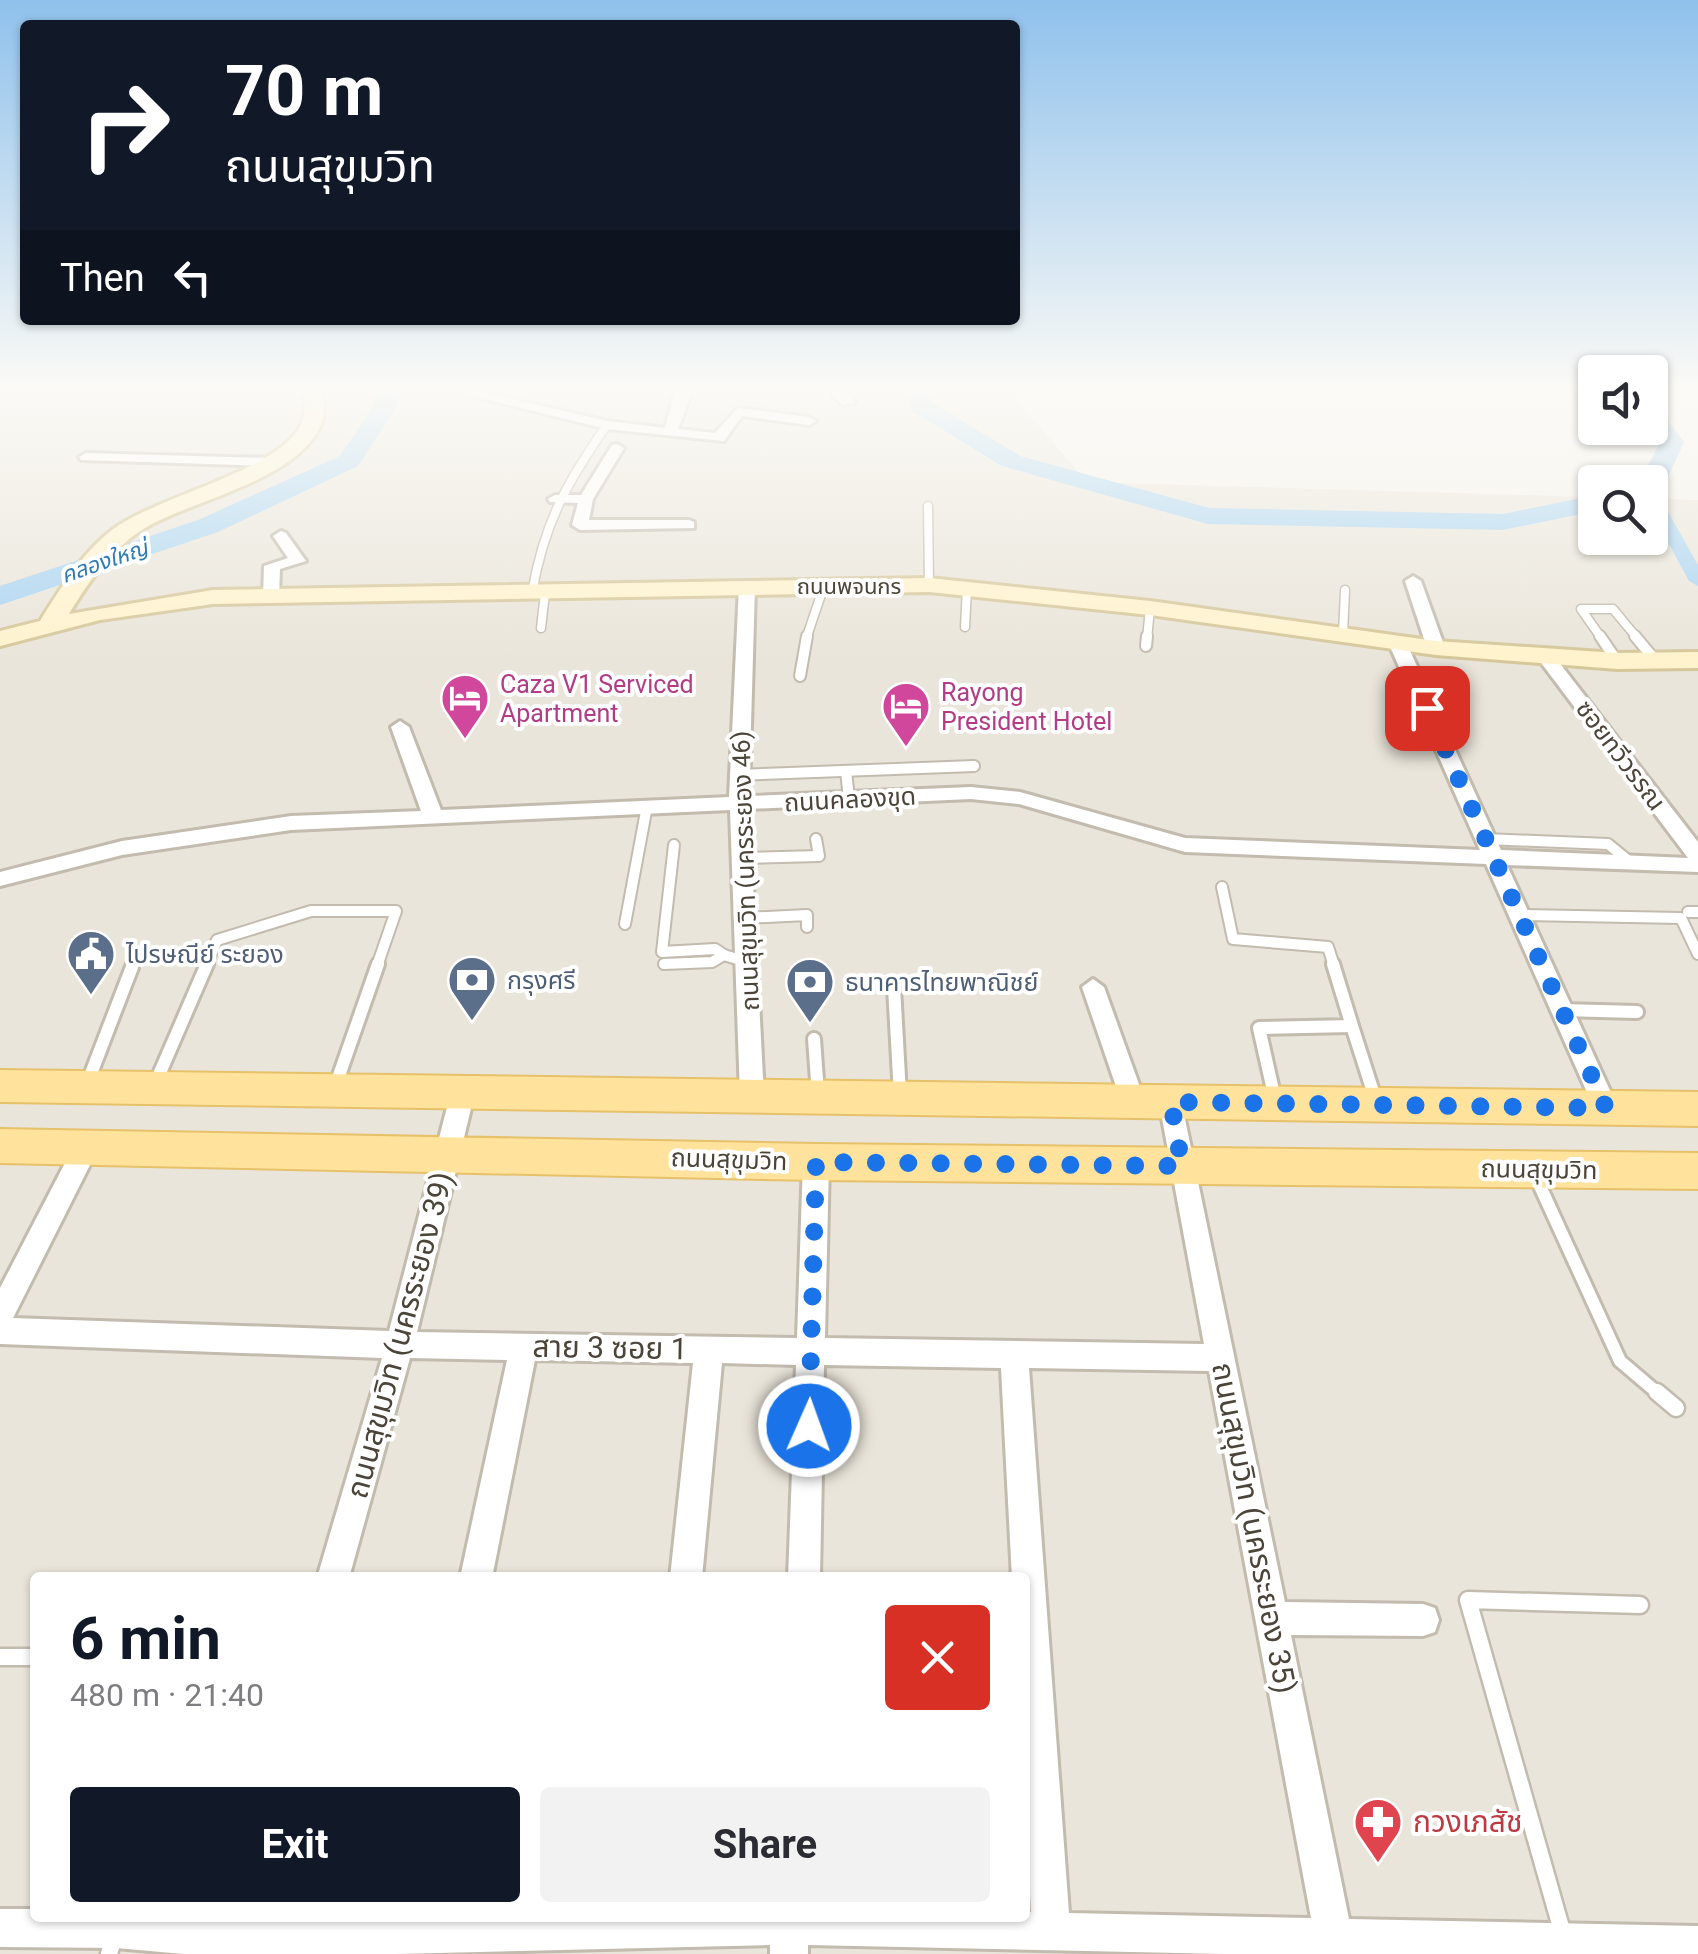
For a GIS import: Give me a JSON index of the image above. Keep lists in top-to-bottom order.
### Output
{
  "streets": {
    "main road": ["ถนนสุขุมวิท"],
    "street": [
      "ถนนพจนกร",
      "ซอยทวีวรรณ",
      "ถนนคลองขุด",
      "ถนนสุขุมวิท (นครระยอง 46)",
      "ถนนสุขุมวิท (นครระยอง 39)",
      "สาย 3 ซอย 1",
      "ถนนสุขุมวิท (นครระยอง 35)"
    ]
  },
  "crossings": [
    ["ถนนพจนกร", "ซอยทวีวรรณ"],
    ["ถนนพจนกร", "ถนนสุขุมวิท (นครระยอง 46)"],
    ["ถนนคลองขุด", "ถนนสุขุมวิท (นครระยอง 46)"],
    ["ถนนสุขุมวิท", "ถนนสุขุมวิท (นครระยอง 39)"],
    ["ถนนสุขุมวิท", "ถนนสุขุมวิท (นครระยอง 35)"],
    ["ถนนสุขุมวิท (นครระยอง 39)", "สาย 3 ซอย 1"],
    ["สาย 3 ซอย 1", "ถนนสุขุมวิท (นครระยอง 35)"]
  ],
  "water": ["คลองใหญ่"],
  "places": {
    "hotel": ["Caza V1 Serviced Apartment", "Rayong President Hotel"],
    "public building": ["ไปรษณีย์ ระยอง"],
    "bank": ["กรุงศรี", "ธนาคารไทยพาณิชย์"],
    "pharmacy": ["กวงเภสัช"]
  },
  "page": {
    "turn": ["70 m", "ถนนสุขุมวิท"],
    "then": "Then",
    "heading": ["6 min", "480 m · 21:40"],
    "buttons": ["Exit", "Share"]
  }
}
